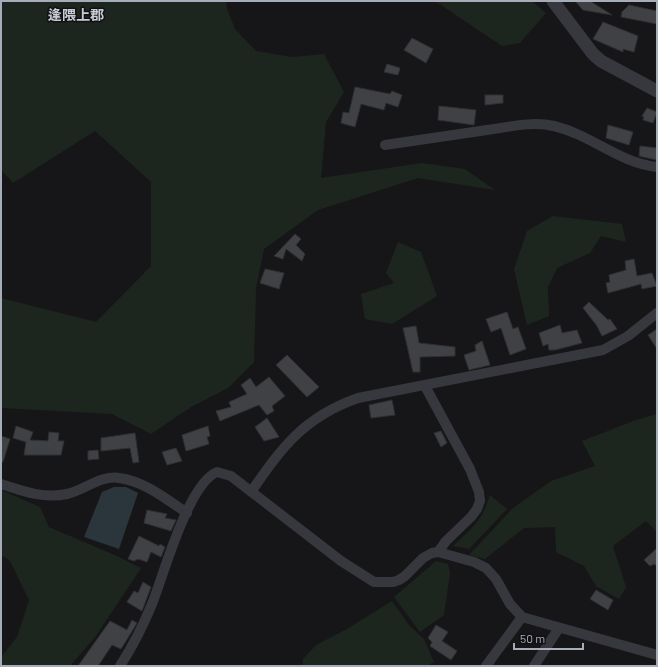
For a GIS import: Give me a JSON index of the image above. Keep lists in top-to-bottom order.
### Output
{
  "districts": ["逢隈上郡"],
  "scale_bar": "50 m"
}
